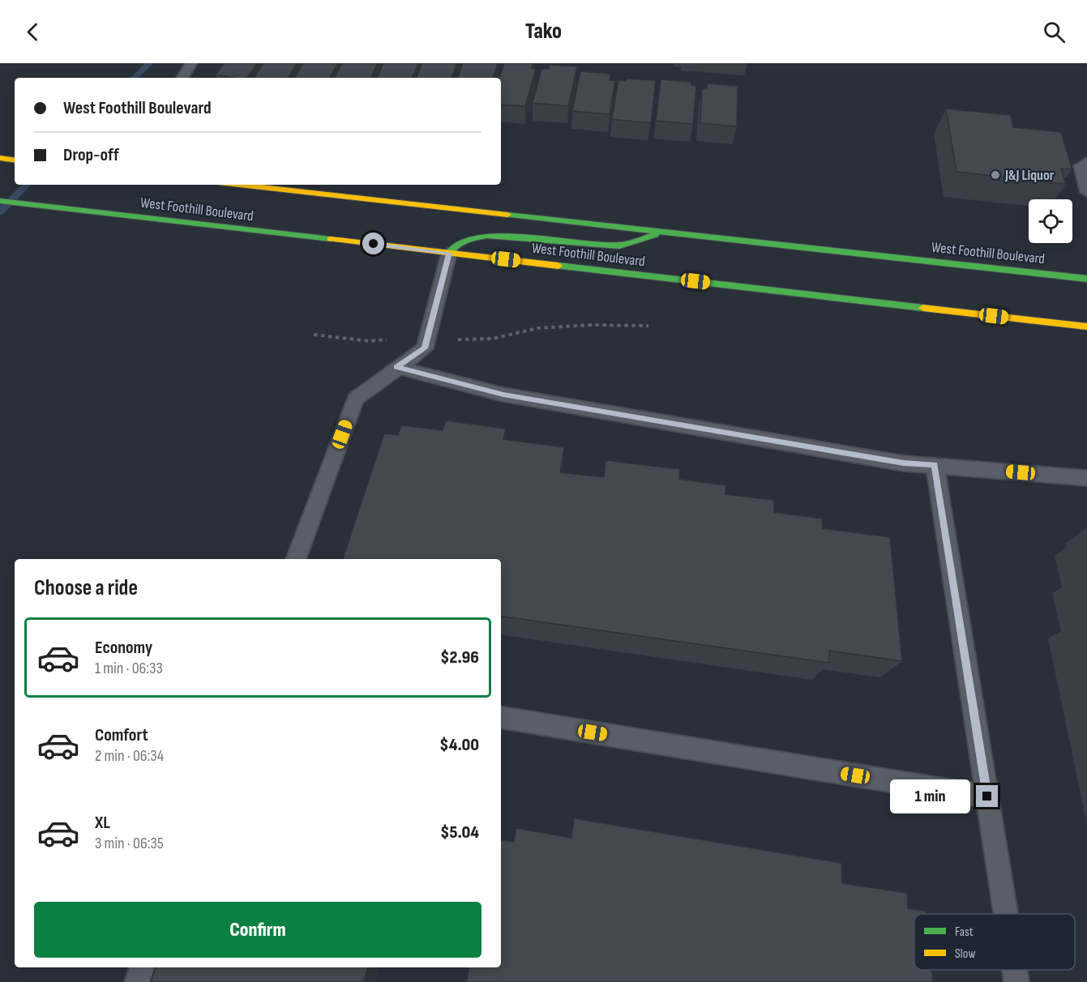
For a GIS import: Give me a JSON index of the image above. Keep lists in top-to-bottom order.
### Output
{
  "streets": {
    "main road": ["West Foothill Boulevard"]
  },
  "places": ["J&J Liquor"],
  "legend": ["Fast", "Slow"],
  "page": {
    "header": "Tako",
    "banner": ["West Foothill Boulevard", "Drop-off"],
    "heading": "Choose a ride",
    "list": [
      {
        "name": "Economy",
        "note": "1 min · 06:33",
        "value": "$2.96"
      },
      {
        "name": "Comfort",
        "note": "2 min · 06:34",
        "value": "$4.00"
      },
      {
        "name": "XL",
        "note": "3 min · 06:35",
        "value": "$5.04"
      }
    ],
    "bubble": "1 min",
    "buttons": "Confirm"
  }
}
